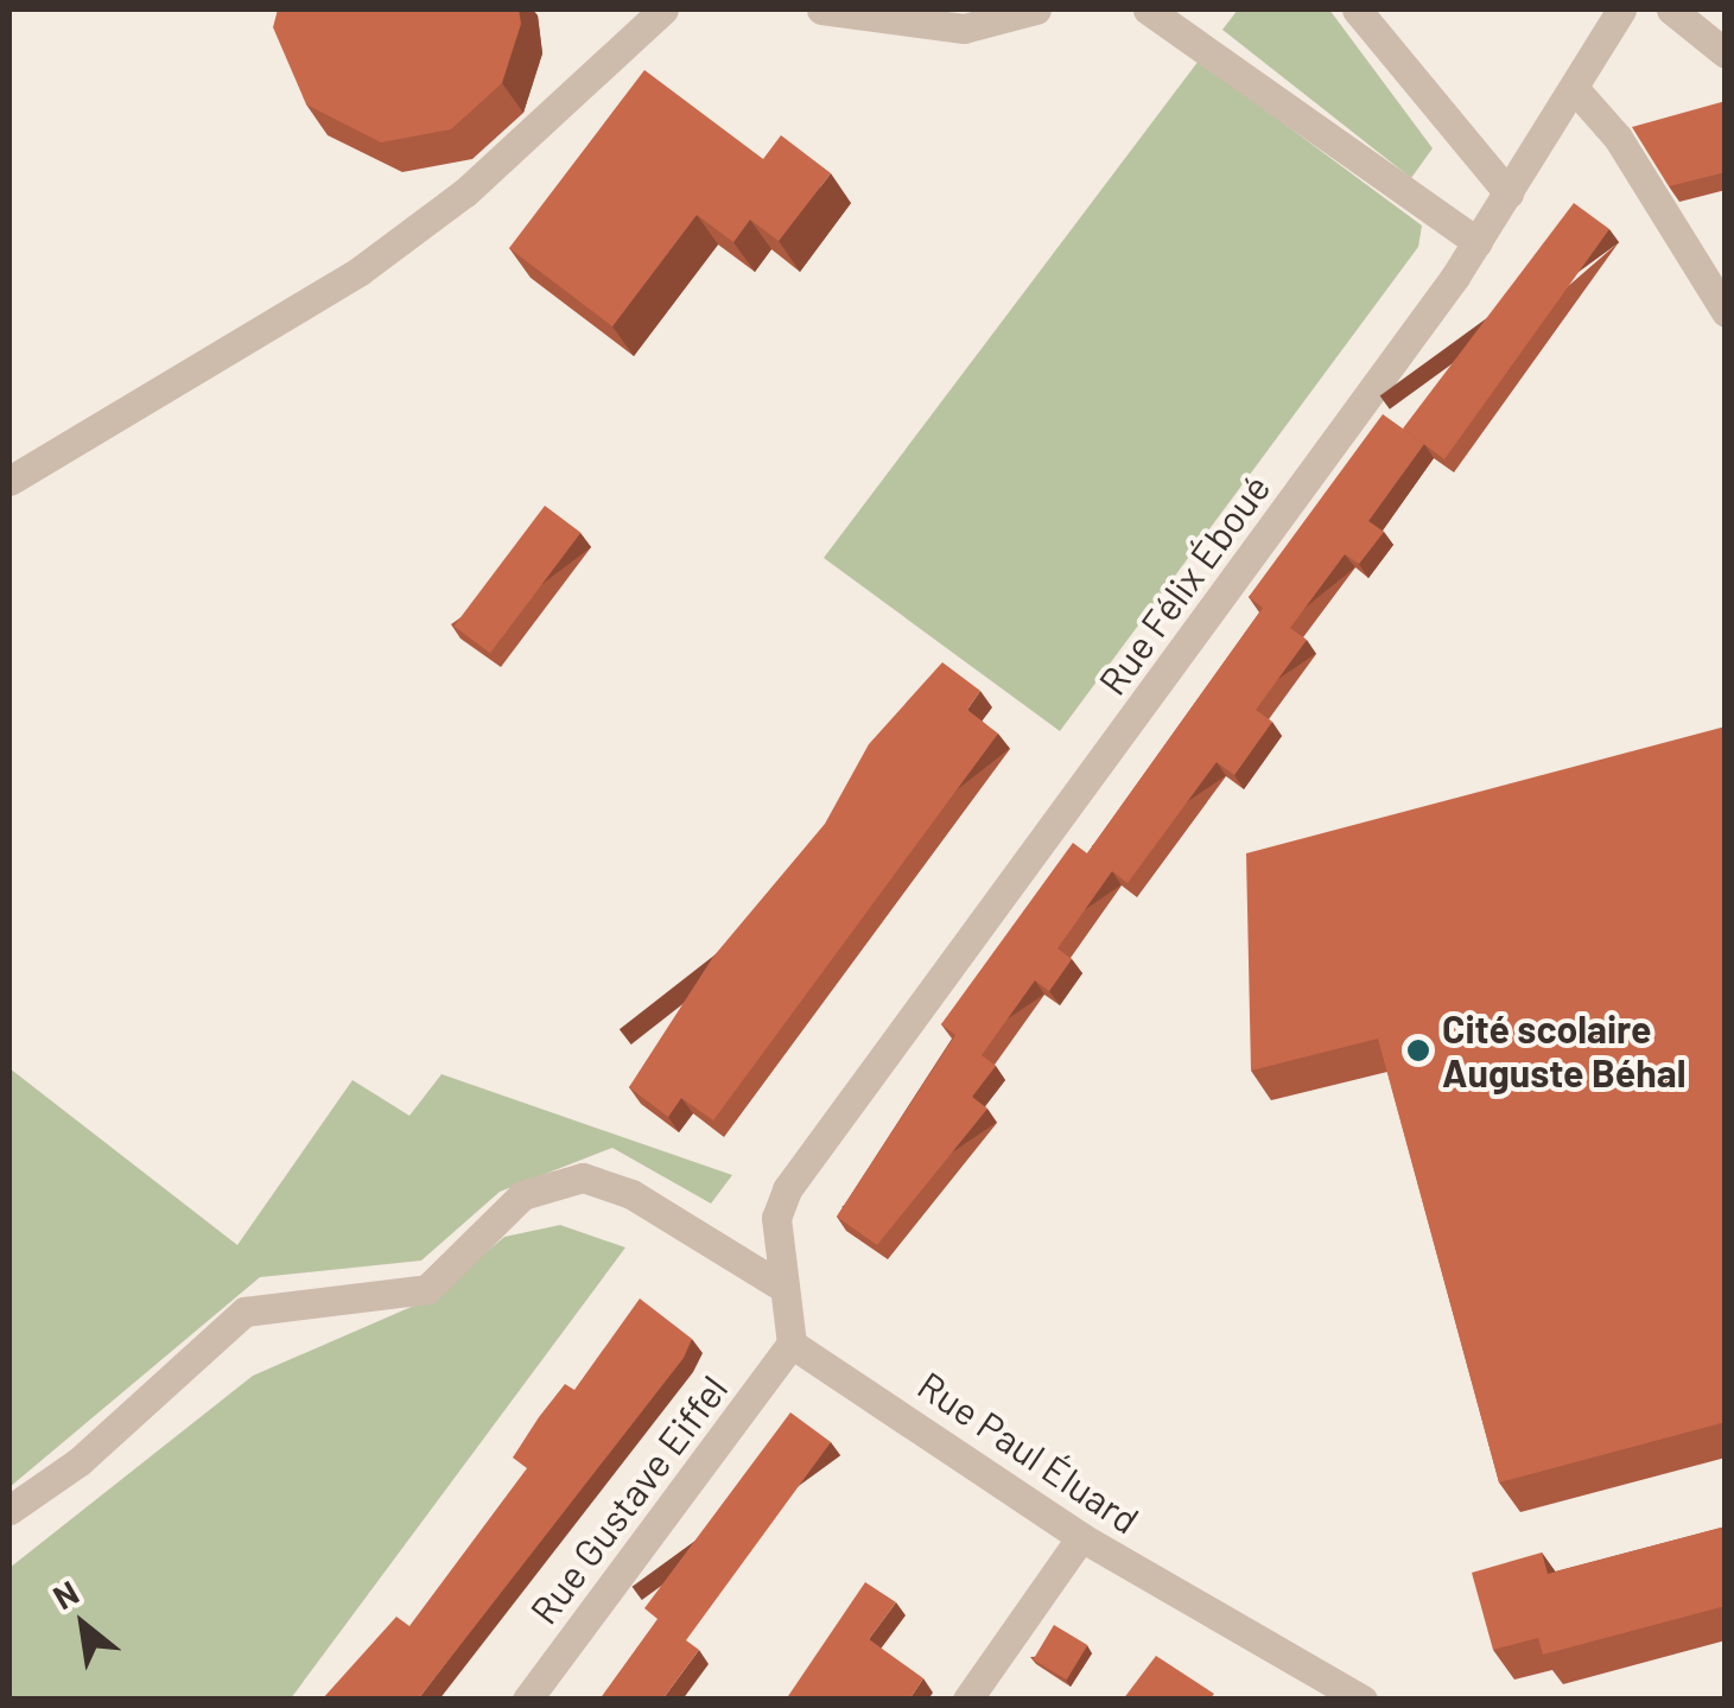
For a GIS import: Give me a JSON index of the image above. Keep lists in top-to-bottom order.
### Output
{
  "streets": {
    "street": ["Rue Félix Éboué", "Rue Paul Éluard", "Rue Gustave Eiffel"]
  },
  "crossings": [
    ["Rue Paul Éluard", "Rue Gustave Eiffel"]
  ],
  "places": ["Cité scolaire Auguste Béhal"],
  "north": "top left"
}
